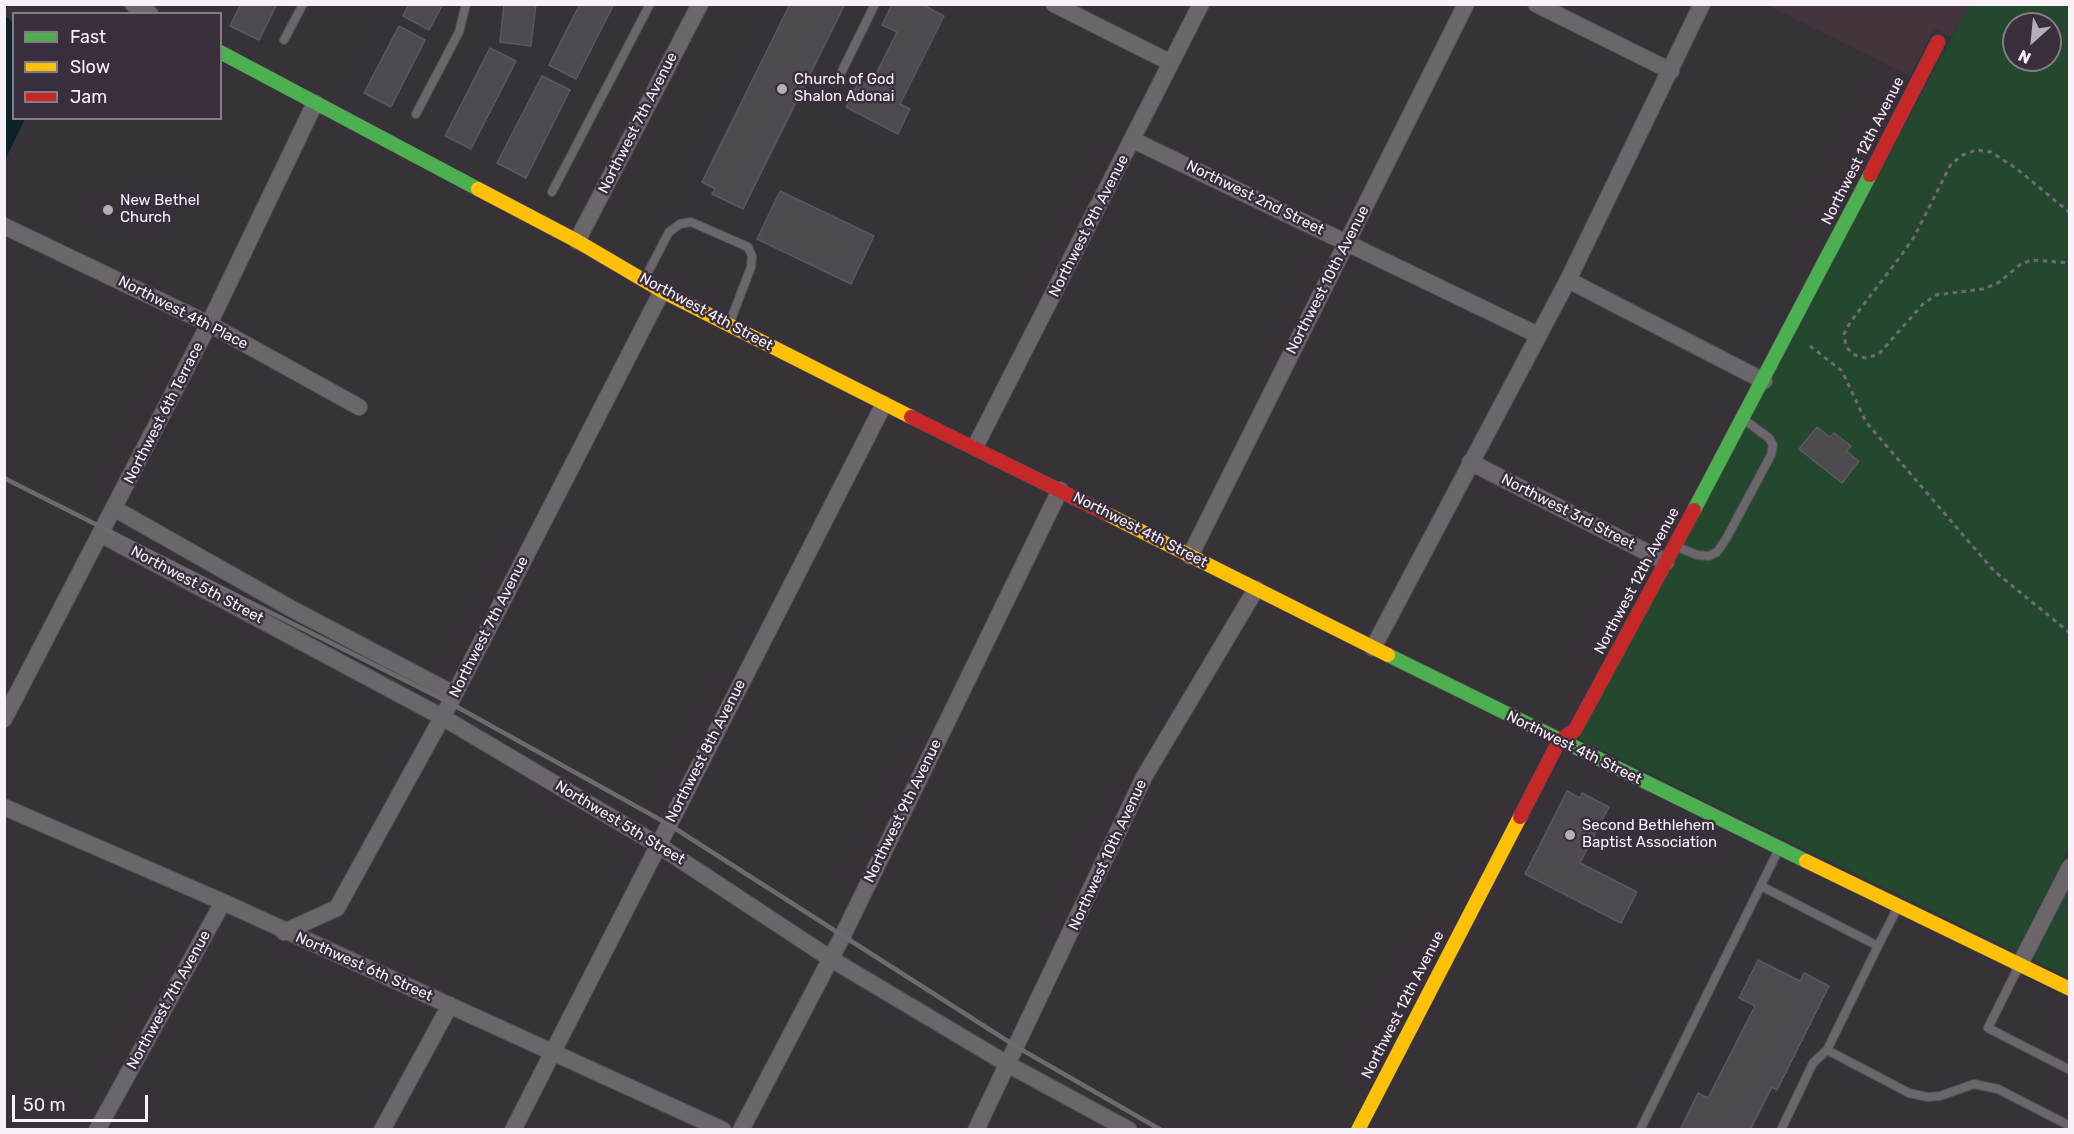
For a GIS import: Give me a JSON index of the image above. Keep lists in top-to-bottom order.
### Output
{
  "streets": {
    "street": [
      "Northwest 7th Avenue",
      "Northwest 12th Avenue",
      "Northwest 2nd Street",
      "Northwest 9th Avenue",
      "Northwest 10th Avenue",
      "Northwest 4th Street",
      "Northwest 4th Place",
      "Northwest 6th Terrace",
      "Northwest 3rd Street",
      "Northwest 5th Street",
      "Northwest 8th Avenue",
      "Northwest 6th Street"
    ]
  },
  "crossings": [
    ["Northwest 7th Avenue", "Northwest 4th Street"],
    ["Northwest 7th Avenue", "Northwest 5th Street"],
    ["Northwest 7th Avenue", "Northwest 6th Street"],
    ["Northwest 12th Avenue", "Northwest 4th Street"],
    ["Northwest 12th Avenue", "Northwest 3rd Street"],
    ["Northwest 2nd Street", "Northwest 9th Avenue"],
    ["Northwest 2nd Street", "Northwest 10th Avenue"],
    ["Northwest 9th Avenue", "Northwest 4th Street"],
    ["Northwest 9th Avenue", "Northwest 5th Street"],
    ["Northwest 10th Avenue", "Northwest 4th Street"],
    ["Northwest 10th Avenue", "Northwest 5th Street"],
    ["Northwest 4th Street", "Northwest 6th Terrace"],
    ["Northwest 4th Street", "Northwest 8th Avenue"],
    ["Northwest 4th Place", "Northwest 6th Terrace"],
    ["Northwest 6th Terrace", "Northwest 5th Street"],
    ["Northwest 5th Street", "Northwest 8th Avenue"],
    ["Northwest 8th Avenue", "Northwest 6th Street"]
  ],
  "places": ["Church of God Shalon Adonai", "New Bethel Church", "Second Bethlehem Baptist Association"],
  "legend": ["Fast", "Slow", "Jam"],
  "scale_bar": "50 m",
  "north": "bottom left"
}
